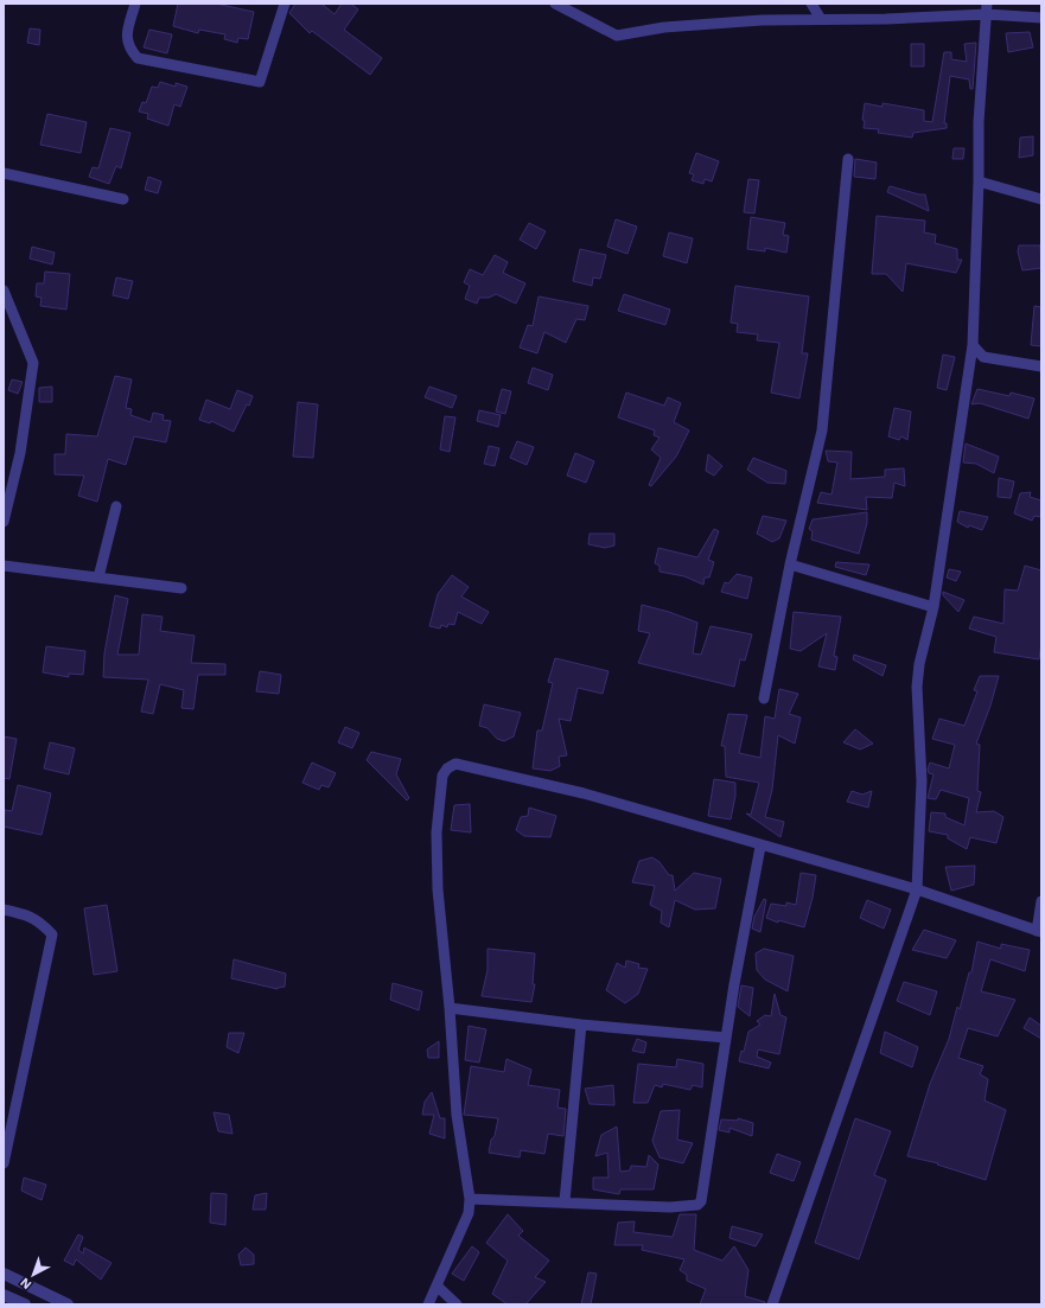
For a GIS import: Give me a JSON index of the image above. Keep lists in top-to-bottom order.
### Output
{
  "north": "bottom left"
}
